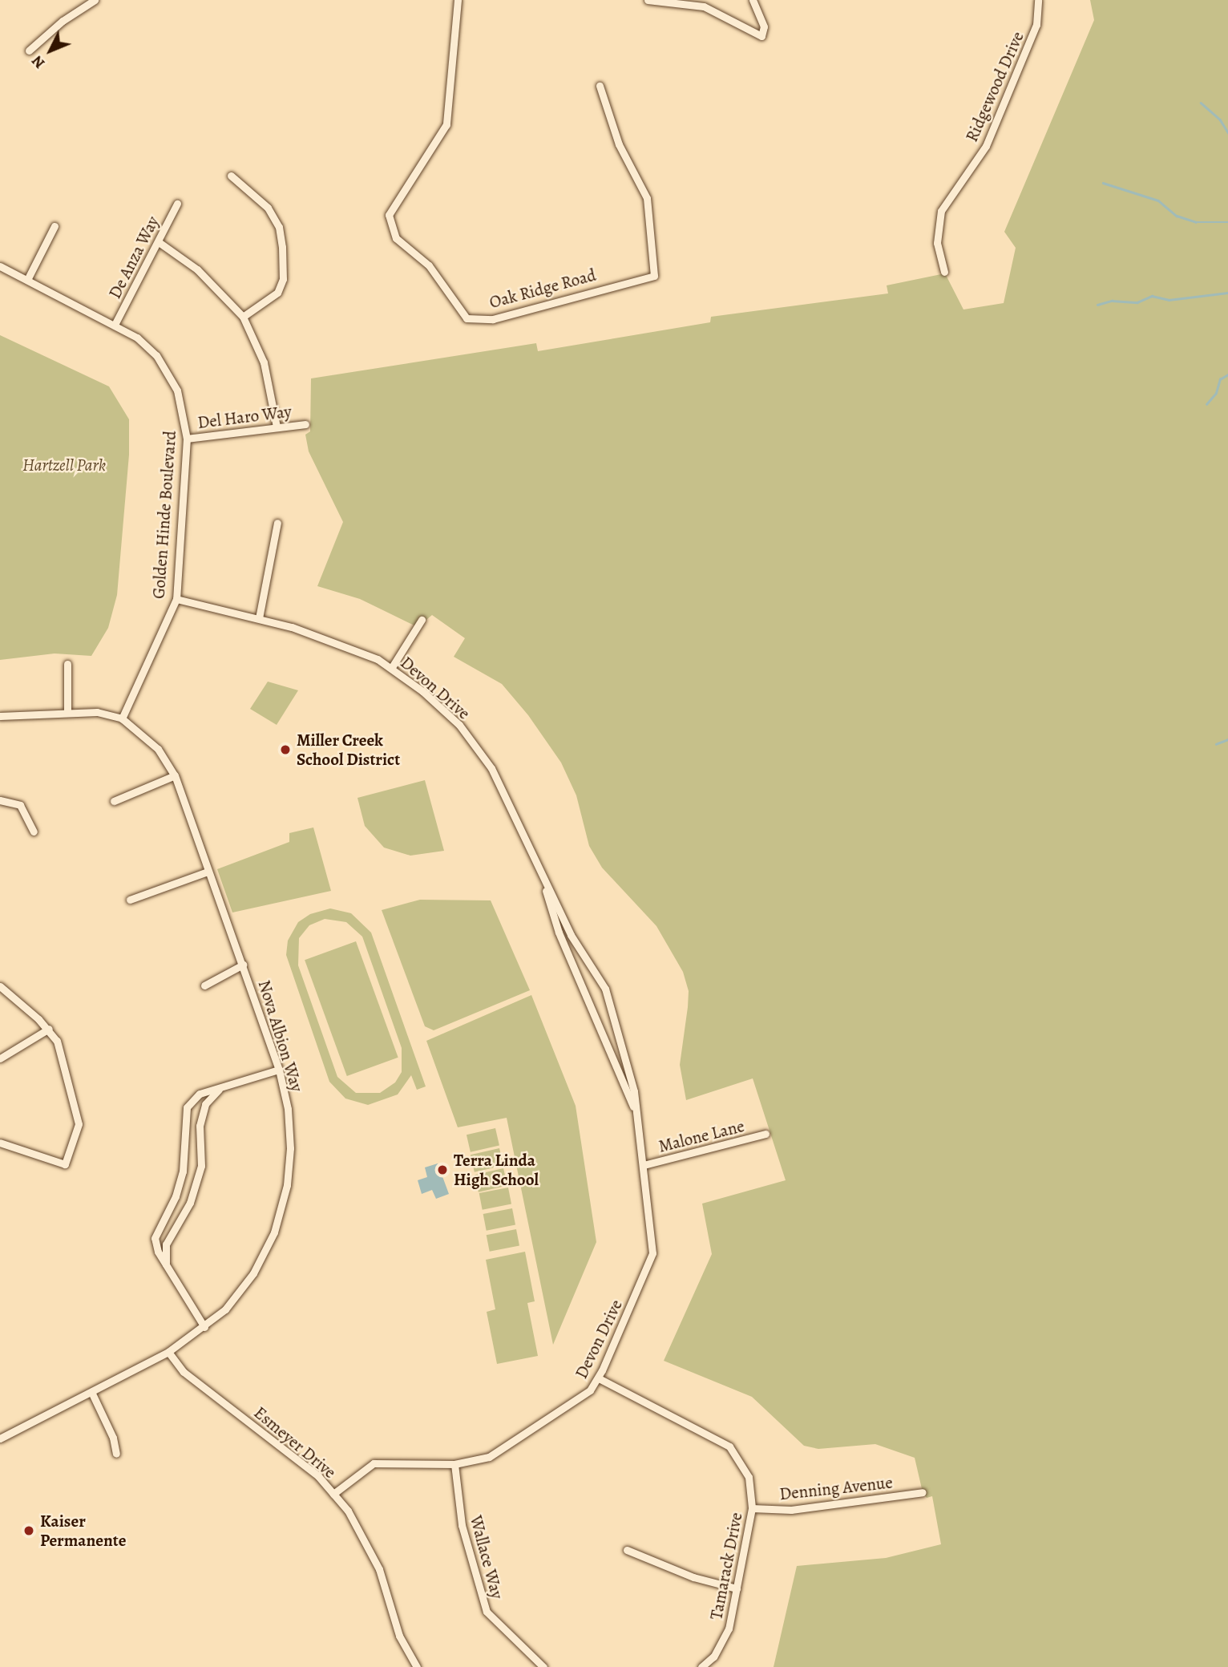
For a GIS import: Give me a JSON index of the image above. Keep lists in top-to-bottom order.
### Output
{
  "streets": {
    "street": [
      "Ridgewood Drive",
      "De Anza Way",
      "Oak Ridge Road",
      "Del Haro Way",
      "Golden Hinde Boulevard",
      "Devon Drive",
      "Nova Albion Way",
      "Malone Lane",
      "Esmeyer Drive",
      "Denning Avenue",
      "Wallace Way",
      "Tamarack Drive"
    ]
  },
  "crossings": [
    ["De Anza Way", "Golden Hinde Boulevard"],
    ["Del Haro Way", "Golden Hinde Boulevard"],
    ["Golden Hinde Boulevard", "Devon Drive"],
    ["Golden Hinde Boulevard", "Nova Albion Way"],
    ["Devon Drive", "Malone Lane"],
    ["Devon Drive", "Esmeyer Drive"],
    ["Devon Drive", "Wallace Way"],
    ["Devon Drive", "Tamarack Drive"],
    ["Nova Albion Way", "Esmeyer Drive"],
    ["Denning Avenue", "Tamarack Drive"]
  ],
  "parks": ["Hartzell Park"],
  "places": ["Miller Creek School District", "Terra Linda High School", "Kaiser Permanente"],
  "north": "bottom left"
}
